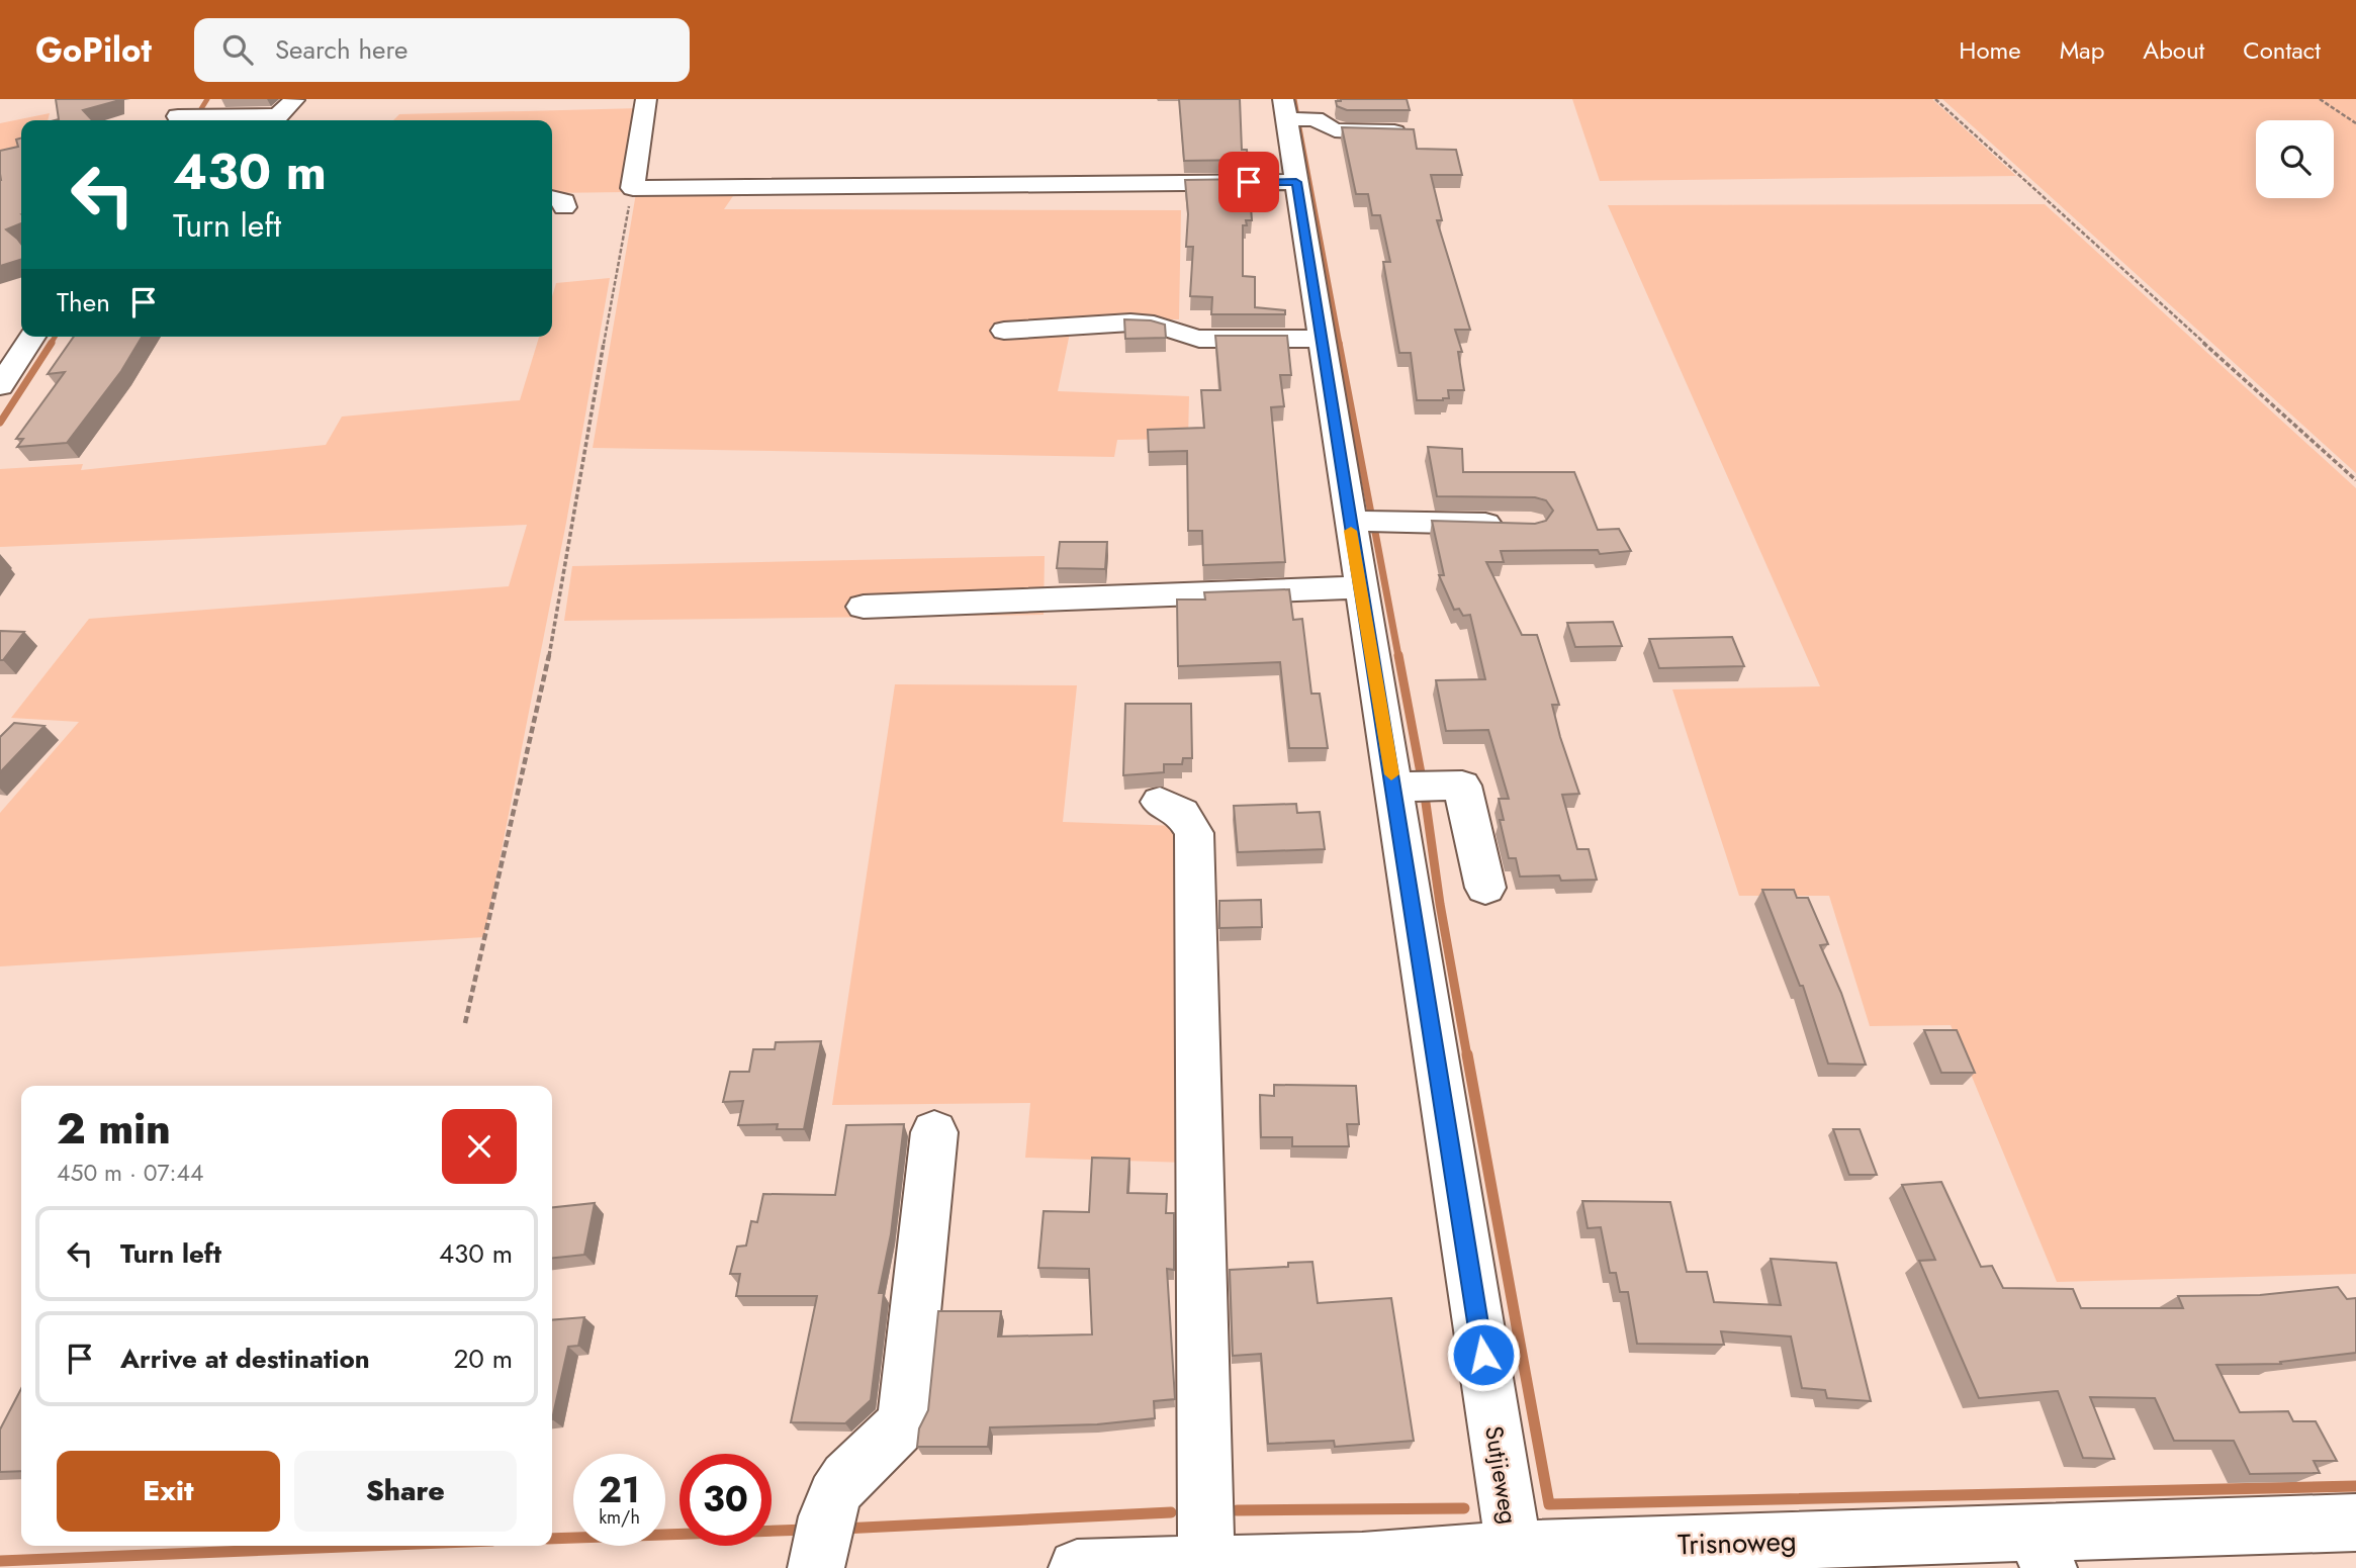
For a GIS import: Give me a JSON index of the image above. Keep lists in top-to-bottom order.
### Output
{
  "streets": {
    "street": ["Sutjieweg", "Trisnoweg"]
  },
  "crossings": [
    ["Sutjieweg", "Trisnoweg"]
  ],
  "page": {
    "header": "GoPilot",
    "search": "Search here",
    "nav": [
      "Home",
      "Map",
      "About",
      "Contact"
    ],
    "turn": ["430 m", "Turn left"],
    "then": "Then",
    "heading": ["2 min", "450 m · 07:44"],
    "list": [
      {
        "name": "Turn left",
        "value": "430 m"
      },
      {
        "name": "Arrive at destination",
        "value": "20 m"
      }
    ],
    "buttons": ["Exit", "Share"],
    "speed": "21 km/h",
    "limit": "30"
  }
}
